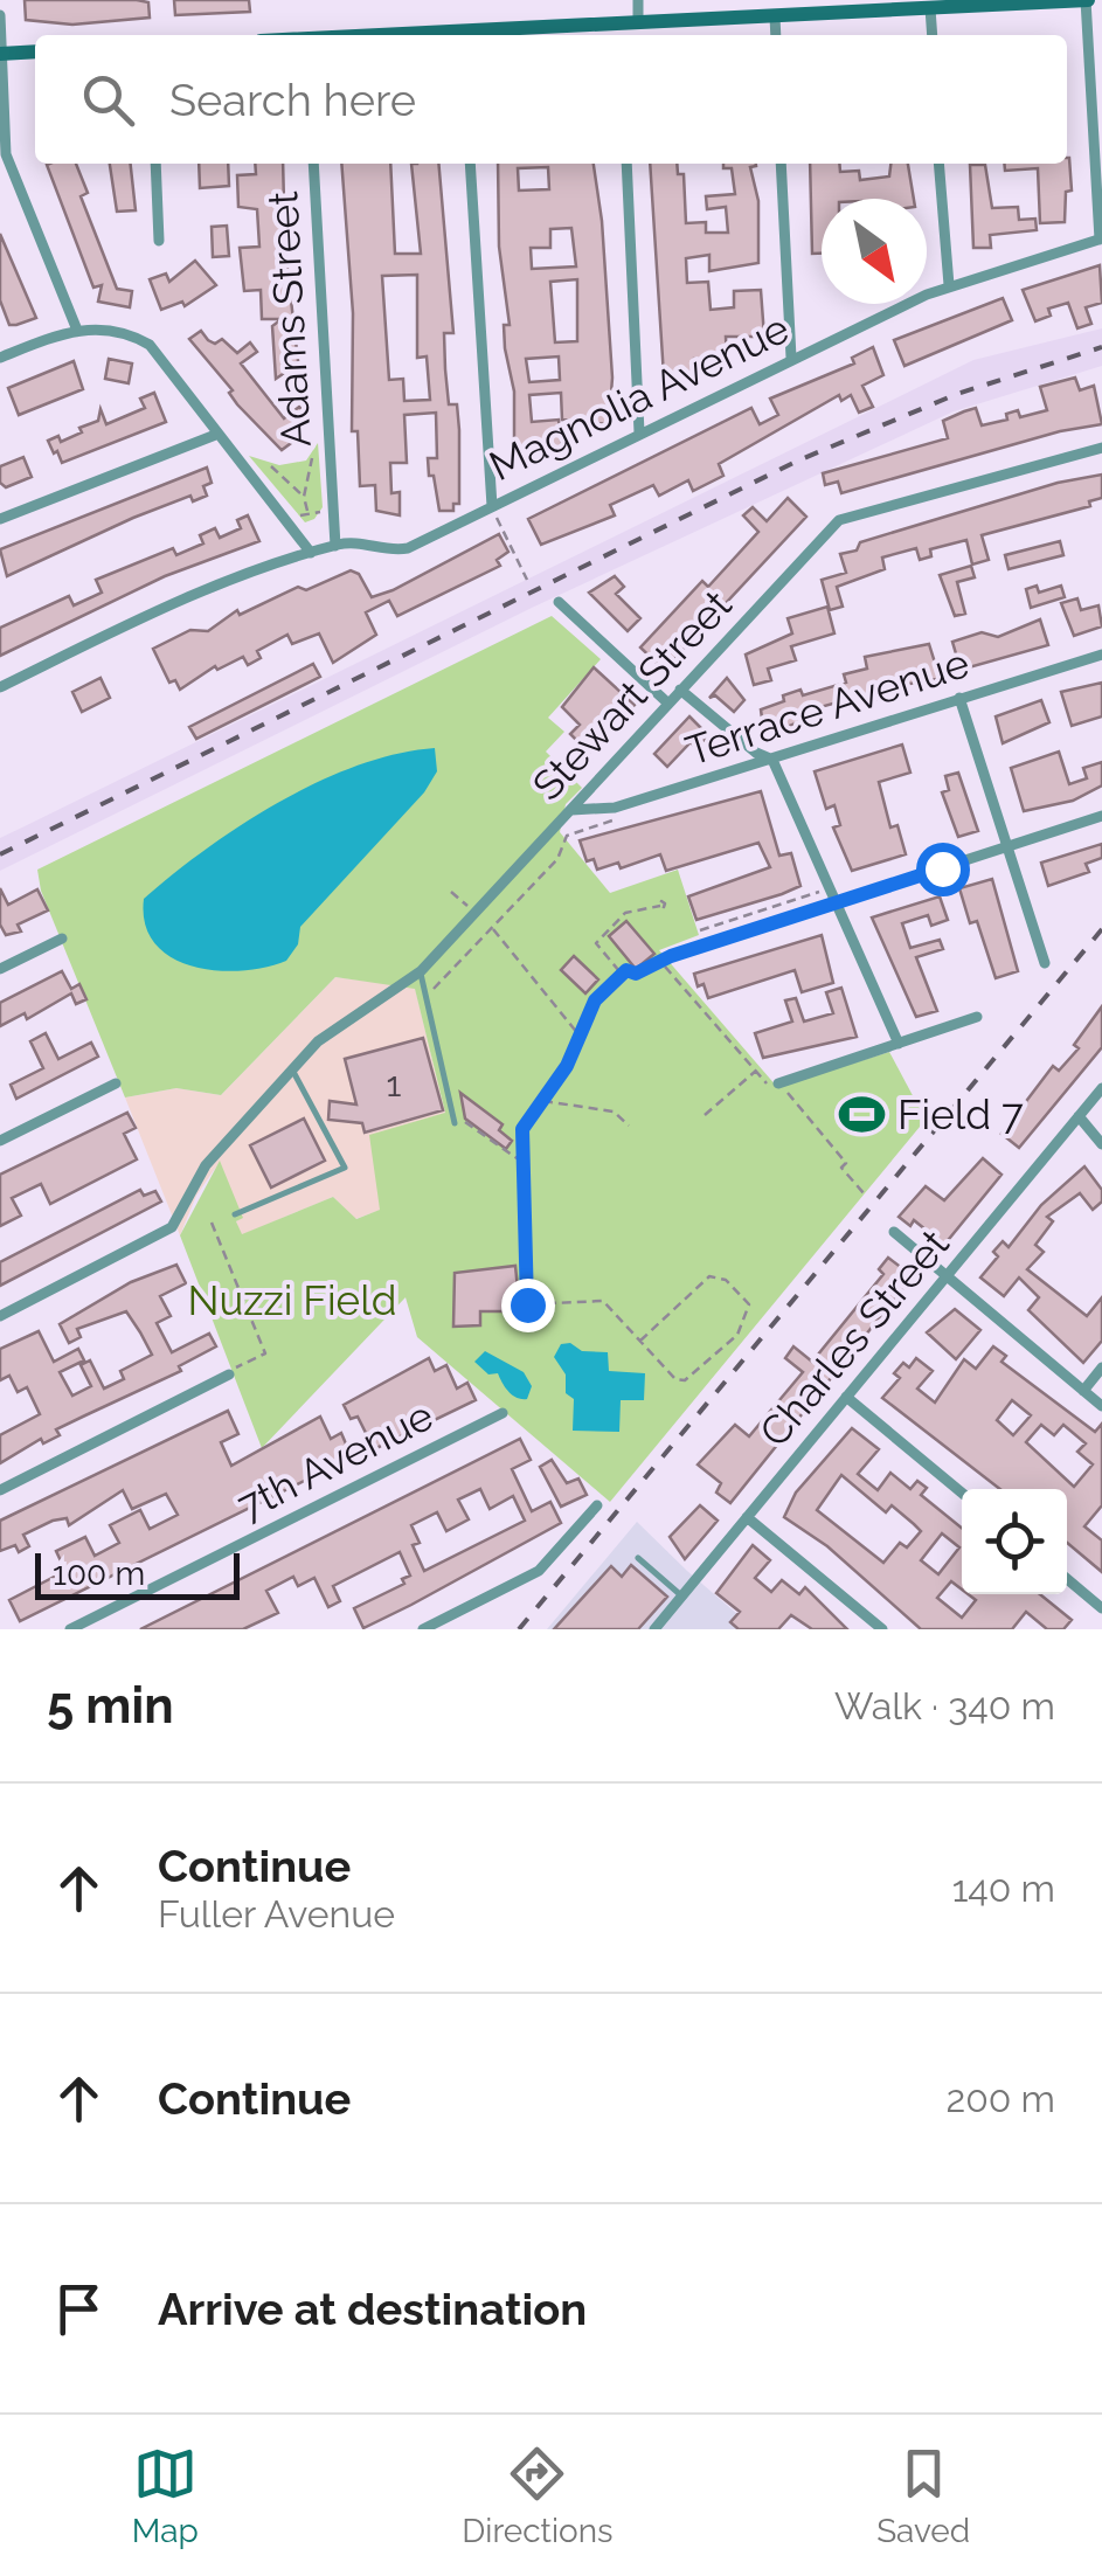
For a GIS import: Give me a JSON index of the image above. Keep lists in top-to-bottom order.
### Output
{
  "streets": {
    "street": [
      "Adams Street",
      "Magnolia Avenue",
      "Stewart Street",
      "Terrace Avenue",
      "Charles Street",
      "7th Avenue"
    ]
  },
  "crossings": [
    ["Adams Street", "Magnolia Avenue"],
    ["Stewart Street", "Terrace Avenue"]
  ],
  "parks": ["Nuzzi Field"],
  "places": {
    "sports": ["Field 7"]
  },
  "house_numbers": ["1"],
  "scale_bar": "100 m",
  "north": "bottom right",
  "page": {
    "search": "Search here",
    "scale": "100 m",
    "heading": ["5 min", "Walk · 340 m"],
    "list": [
      ["Continue", "Fuller Avenue", "140 m"],
      ["Continue", "200 m"],
      "Arrive at destination"
    ],
    "nav": ["Map", "Directions", "Saved"]
  }
}
